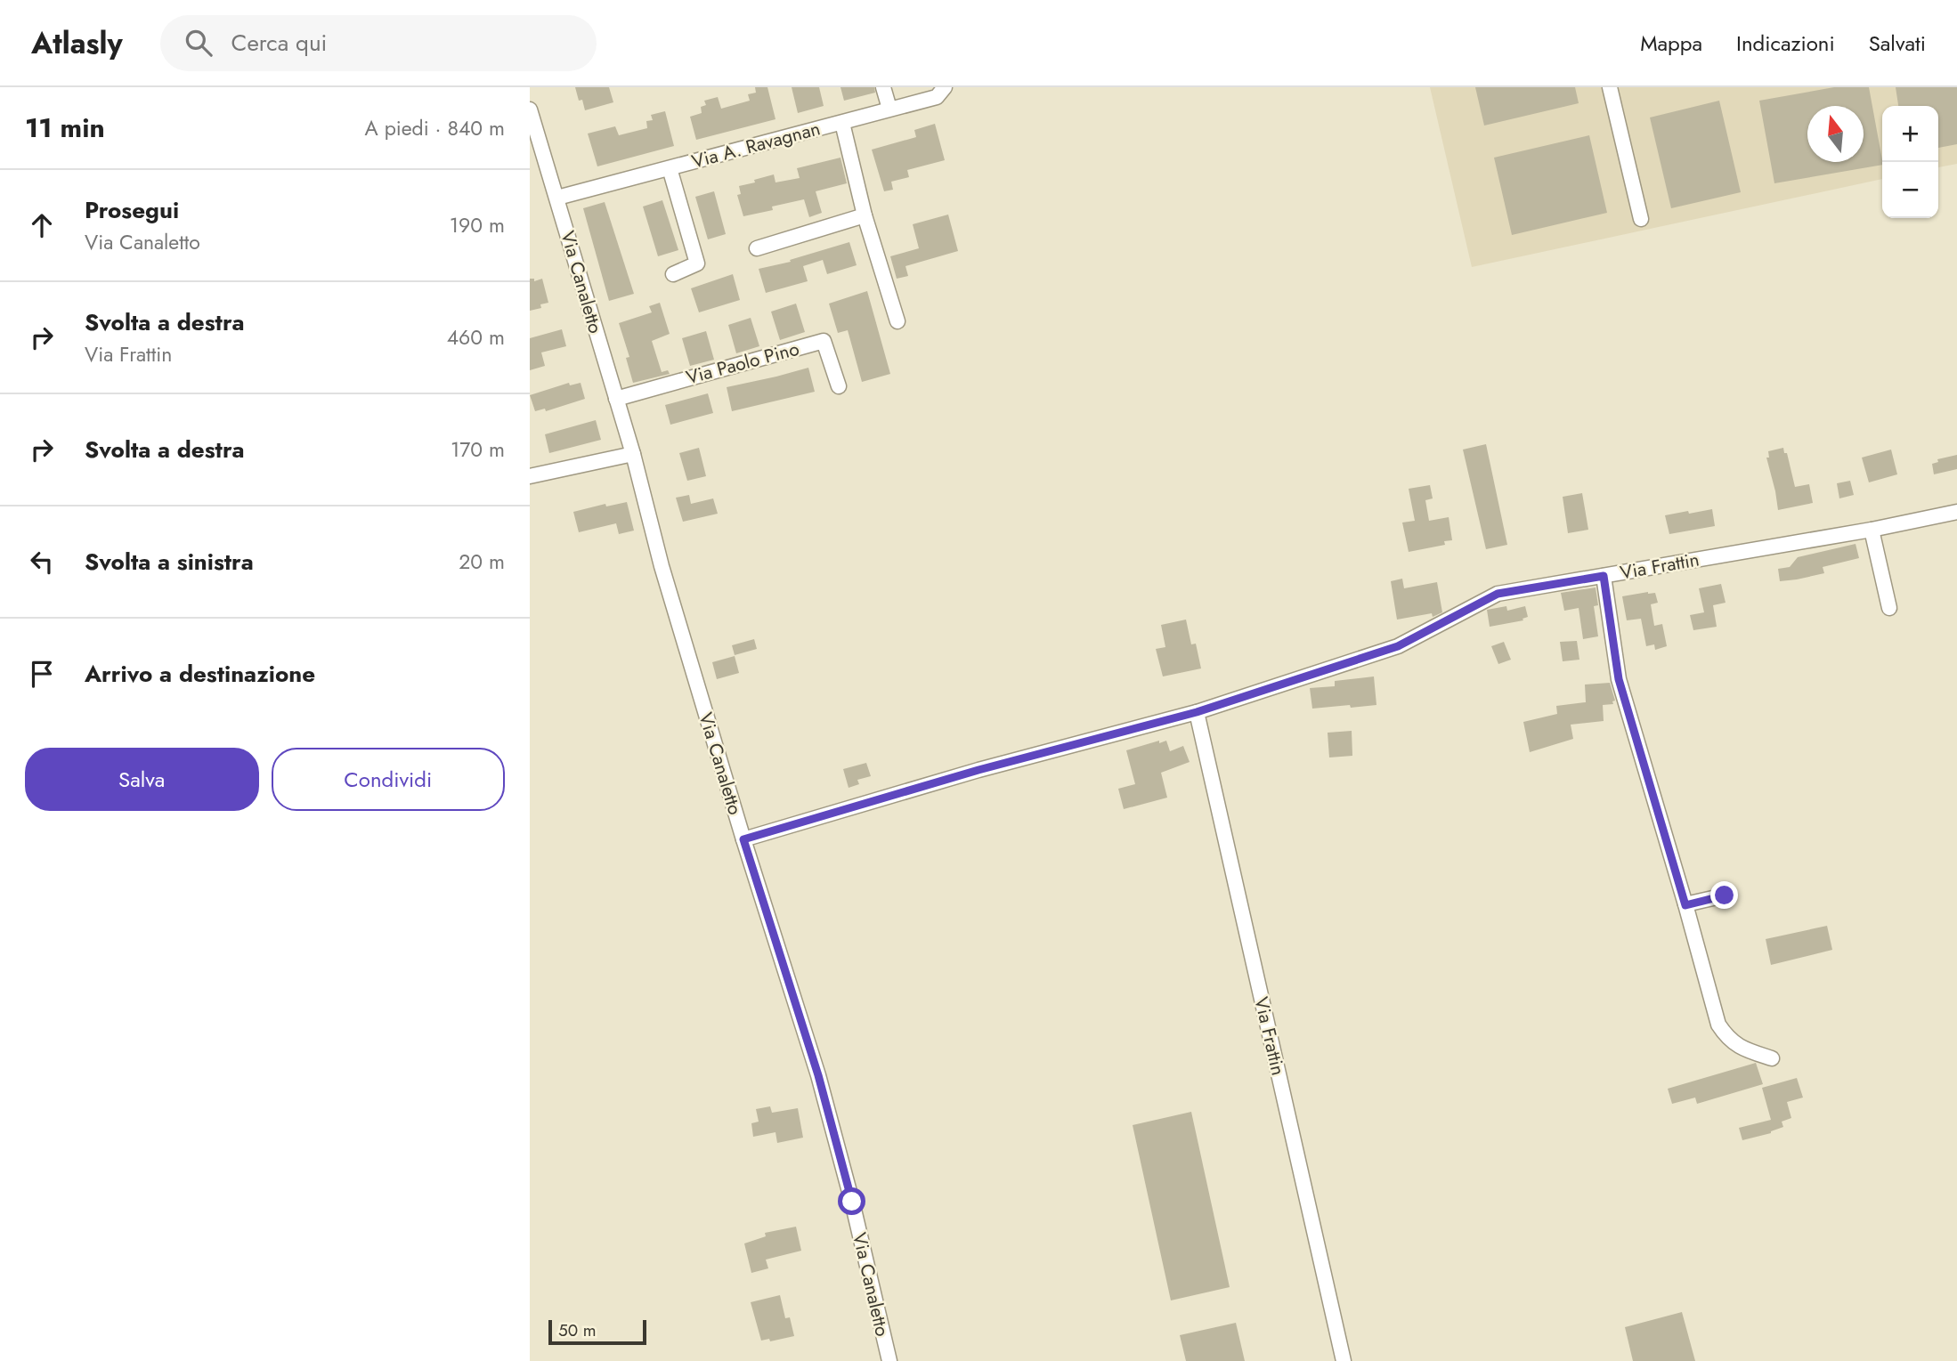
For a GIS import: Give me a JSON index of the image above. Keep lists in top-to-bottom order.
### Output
{
  "streets": {
    "street": [
      "Via A. Ravagnan",
      "Via Canaletto",
      "Via Paolo Pino",
      "Via Frattin"
    ]
  },
  "crossings": [
    ["Via A. Ravagnan", "Via Canaletto"],
    ["Via Canaletto", "Via Paolo Pino"],
    ["Via Canaletto", "Via Frattin"]
  ],
  "scale_bar": "50 m",
  "north": "top",
  "page": {
    "header": "Atlasly",
    "search": "Cerca qui",
    "nav": ["Mappa", "Indicazioni", "Salvati"],
    "heading": ["11 min", "A piedi · 840 m"],
    "map_buttons": ["+", "−"],
    "list": [
      ["Prosegui", "Via Canaletto", "190 m"],
      ["Svolta a destra", "Via Frattin", "460 m"],
      ["Svolta a destra", "170 m"],
      ["Svolta a sinistra", "20 m"],
      "Arrivo a destinazione"
    ],
    "buttons": ["Salva", "Condividi"],
    "scale": "50 m"
  }
}
